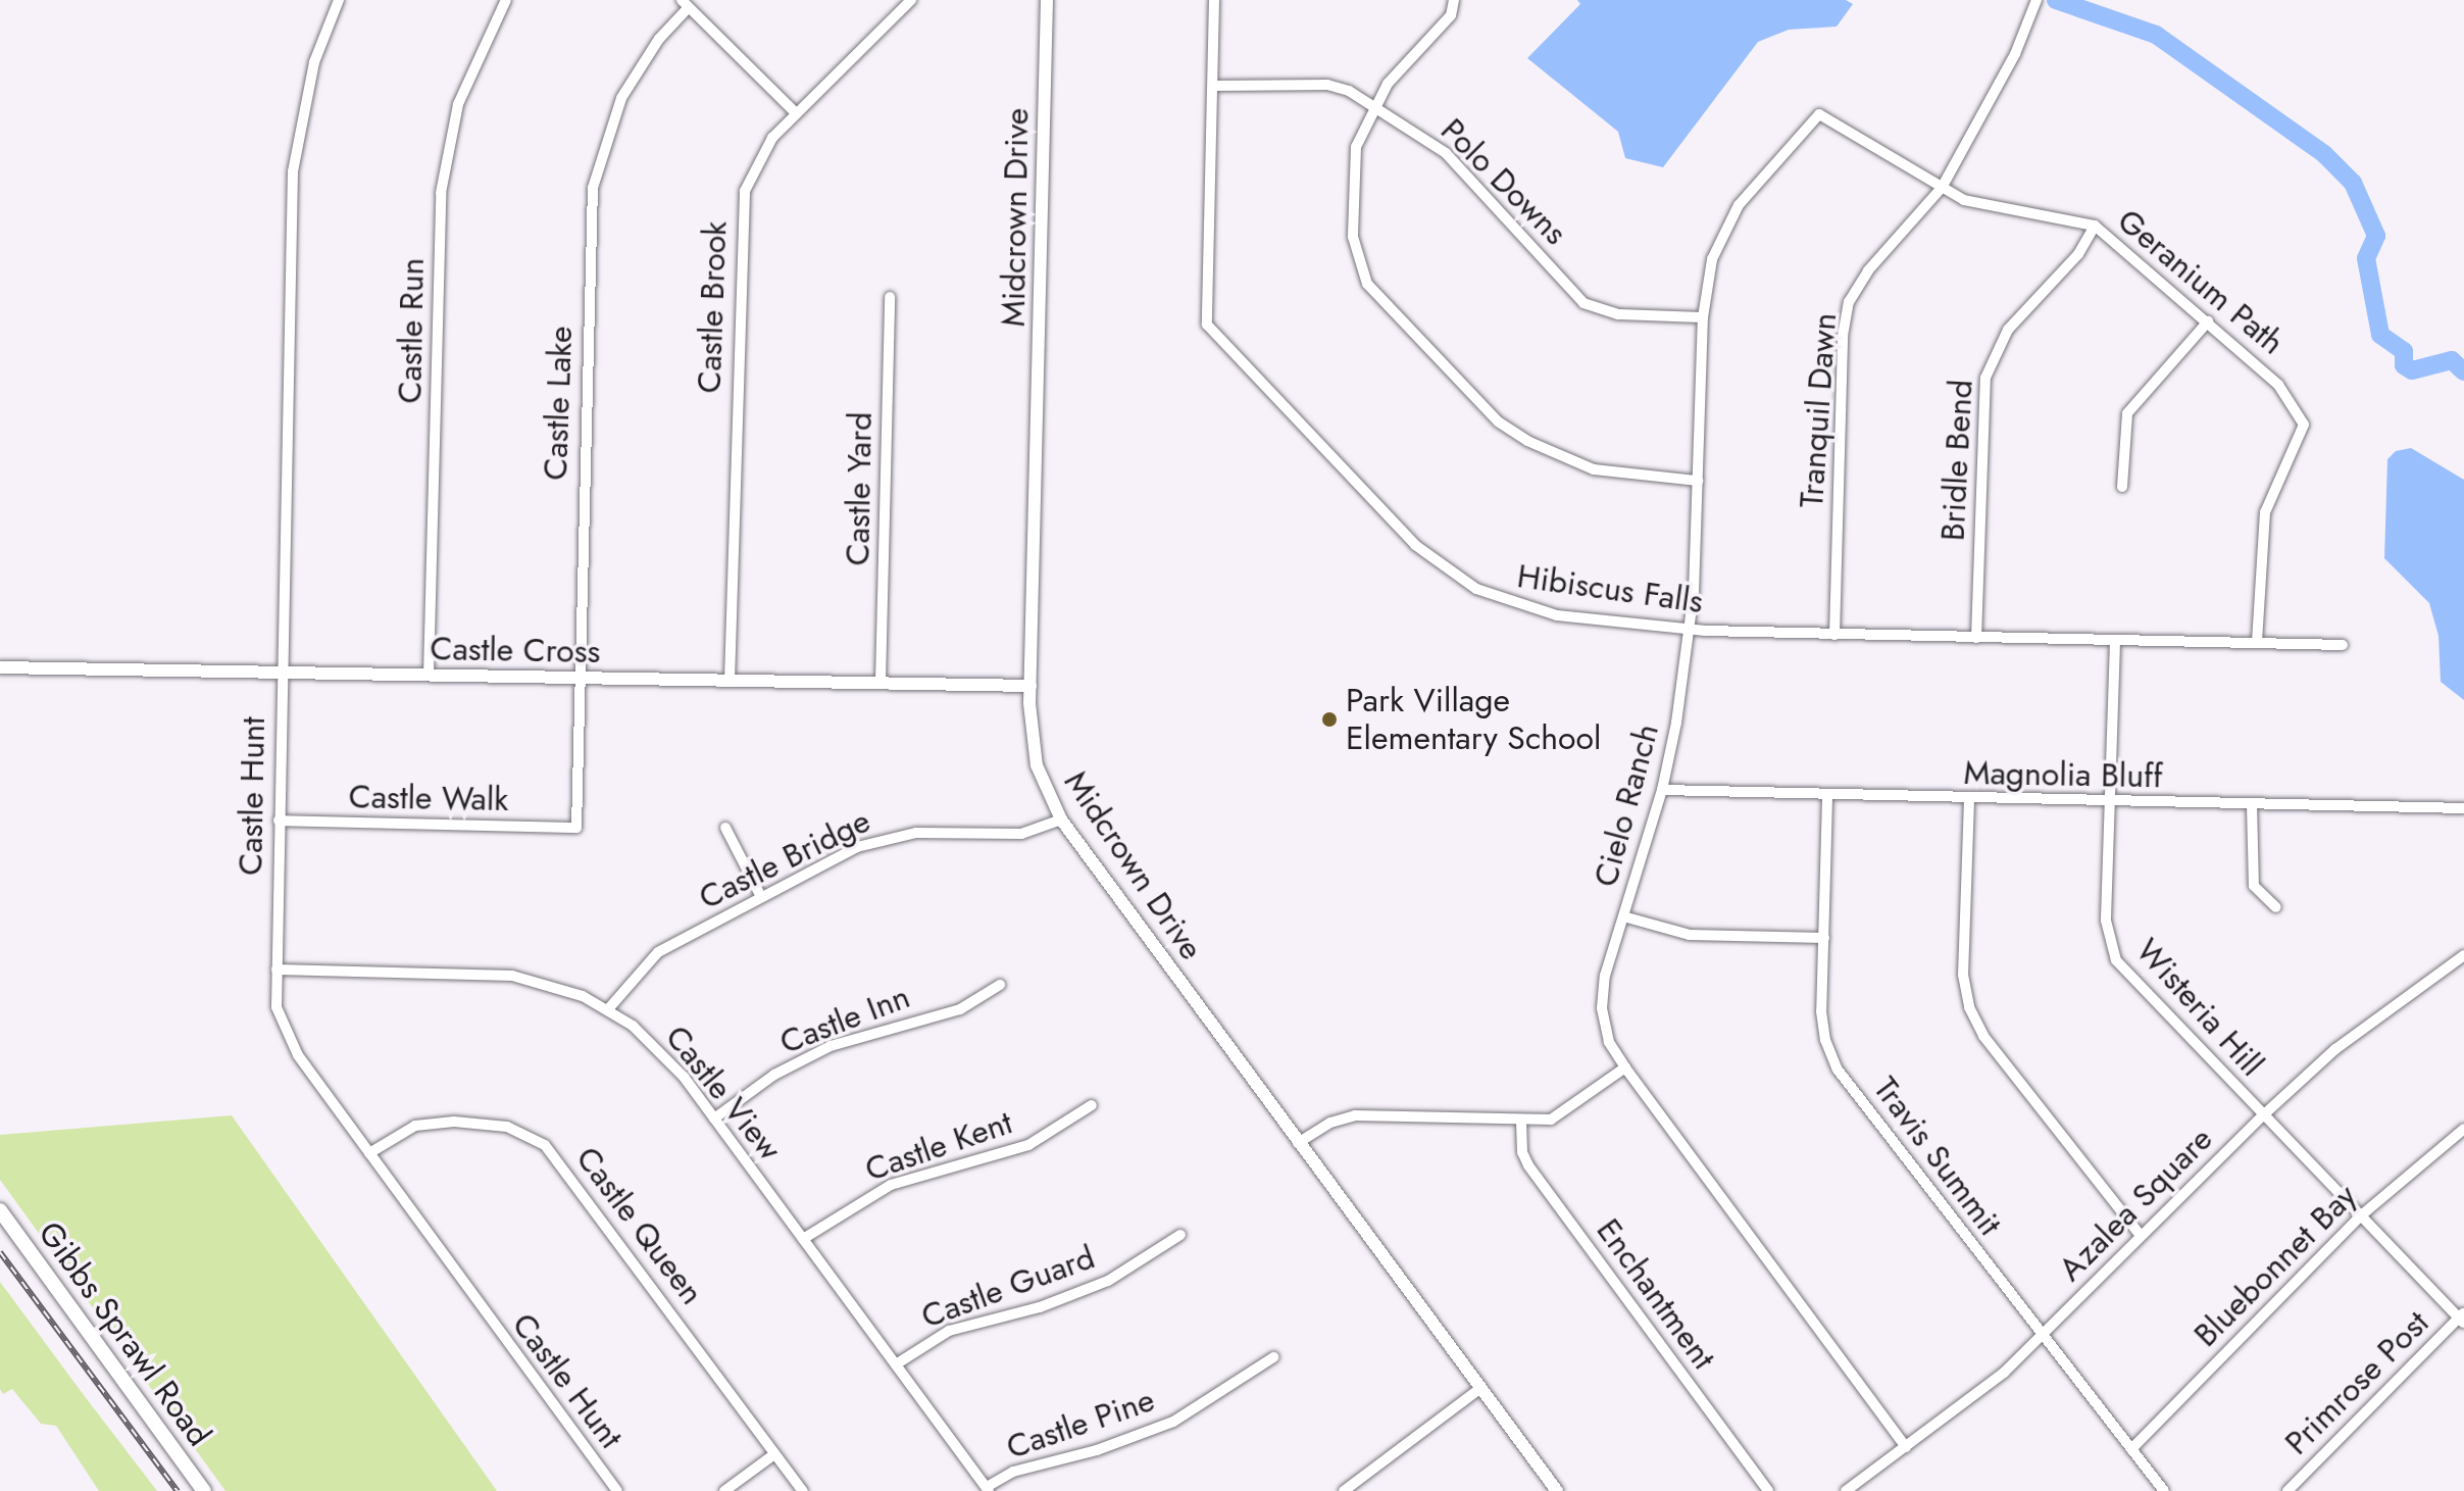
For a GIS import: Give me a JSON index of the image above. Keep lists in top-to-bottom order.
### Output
{
  "streets": {
    "main road": ["Gibbs Sprawl Road"],
    "street": [
      "Polo Downs",
      "Midcrown Drive",
      "Geranium Path",
      "Castle Brook",
      "Castle Run",
      "Castle Lake",
      "Tranquil Dawn",
      "Bridle Bend",
      "Castle Yard",
      "Hibiscus Falls",
      "Castle Cross",
      "Magnolia Bluff",
      "Castle Hunt",
      "Castle Walk",
      "Cielo Ranch",
      "Castle Bridge",
      "Wisteria Hill",
      "Castle Inn",
      "Castle View",
      "Castle Kent",
      "Travis Summit",
      "Azalea Square",
      "Castle Queen",
      "Bluebonnet Bay",
      "Castle Guard",
      "Enchantment",
      "Primrose Post",
      "Castle Pine"
    ]
  },
  "crossings": [
    ["Polo Downs", "Hibiscus Falls"],
    ["Polo Downs", "Cielo Ranch"],
    ["Midcrown Drive", "Castle Cross"],
    ["Midcrown Drive", "Castle Bridge"],
    ["Geranium Path", "Tranquil Dawn"],
    ["Geranium Path", "Bridle Bend"],
    ["Geranium Path", "Hibiscus Falls"],
    ["Geranium Path", "Cielo Ranch"],
    ["Castle Brook", "Castle Cross"],
    ["Castle Run", "Castle Cross"],
    ["Castle Lake", "Castle Cross"],
    ["Castle Lake", "Castle Walk"],
    ["Tranquil Dawn", "Hibiscus Falls"],
    ["Bridle Bend", "Hibiscus Falls"],
    ["Castle Yard", "Castle Cross"],
    ["Hibiscus Falls", "Cielo Ranch"],
    ["Hibiscus Falls", "Wisteria Hill"],
    ["Castle Cross", "Castle Hunt"],
    ["Magnolia Bluff", "Cielo Ranch"],
    ["Magnolia Bluff", "Wisteria Hill"],
    ["Magnolia Bluff", "Travis Summit"],
    ["Castle Hunt", "Castle Walk"],
    ["Castle Hunt", "Castle View"],
    ["Castle Hunt", "Castle Queen"],
    ["Cielo Ranch", "Azalea Square"],
    ["Castle Bridge", "Castle View"],
    ["Wisteria Hill", "Azalea Square"],
    ["Wisteria Hill", "Bluebonnet Bay"],
    ["Wisteria Hill", "Primrose Post"],
    ["Castle Inn", "Castle View"],
    ["Castle View", "Castle Kent"],
    ["Castle View", "Castle Guard"],
    ["Castle View", "Castle Pine"],
    ["Travis Summit", "Azalea Square"],
    ["Travis Summit", "Bluebonnet Bay"]
  ],
  "places": ["Park Village Elementary School"]
}
